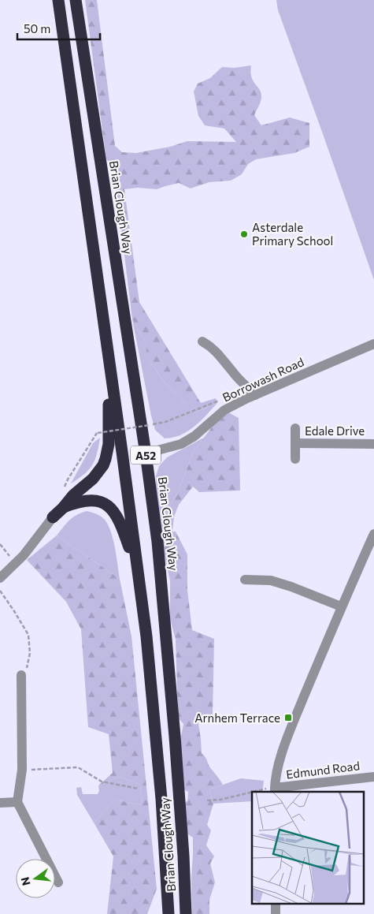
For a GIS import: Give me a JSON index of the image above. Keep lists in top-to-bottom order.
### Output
{
  "streets": {
    "highway": ["Brian Clough Way", "A52"],
    "street": ["Borrowash Road", "Edale Drive", "Edmund Road"]
  },
  "crossings": [
    ["Brian Clough Way", "Borrowash Road"]
  ],
  "places": {
    "other": ["Asterdale Primary School"],
    "transit": ["Arnhem Terrace"]
  },
  "scale_bar": "50 m",
  "north": "left"
}
